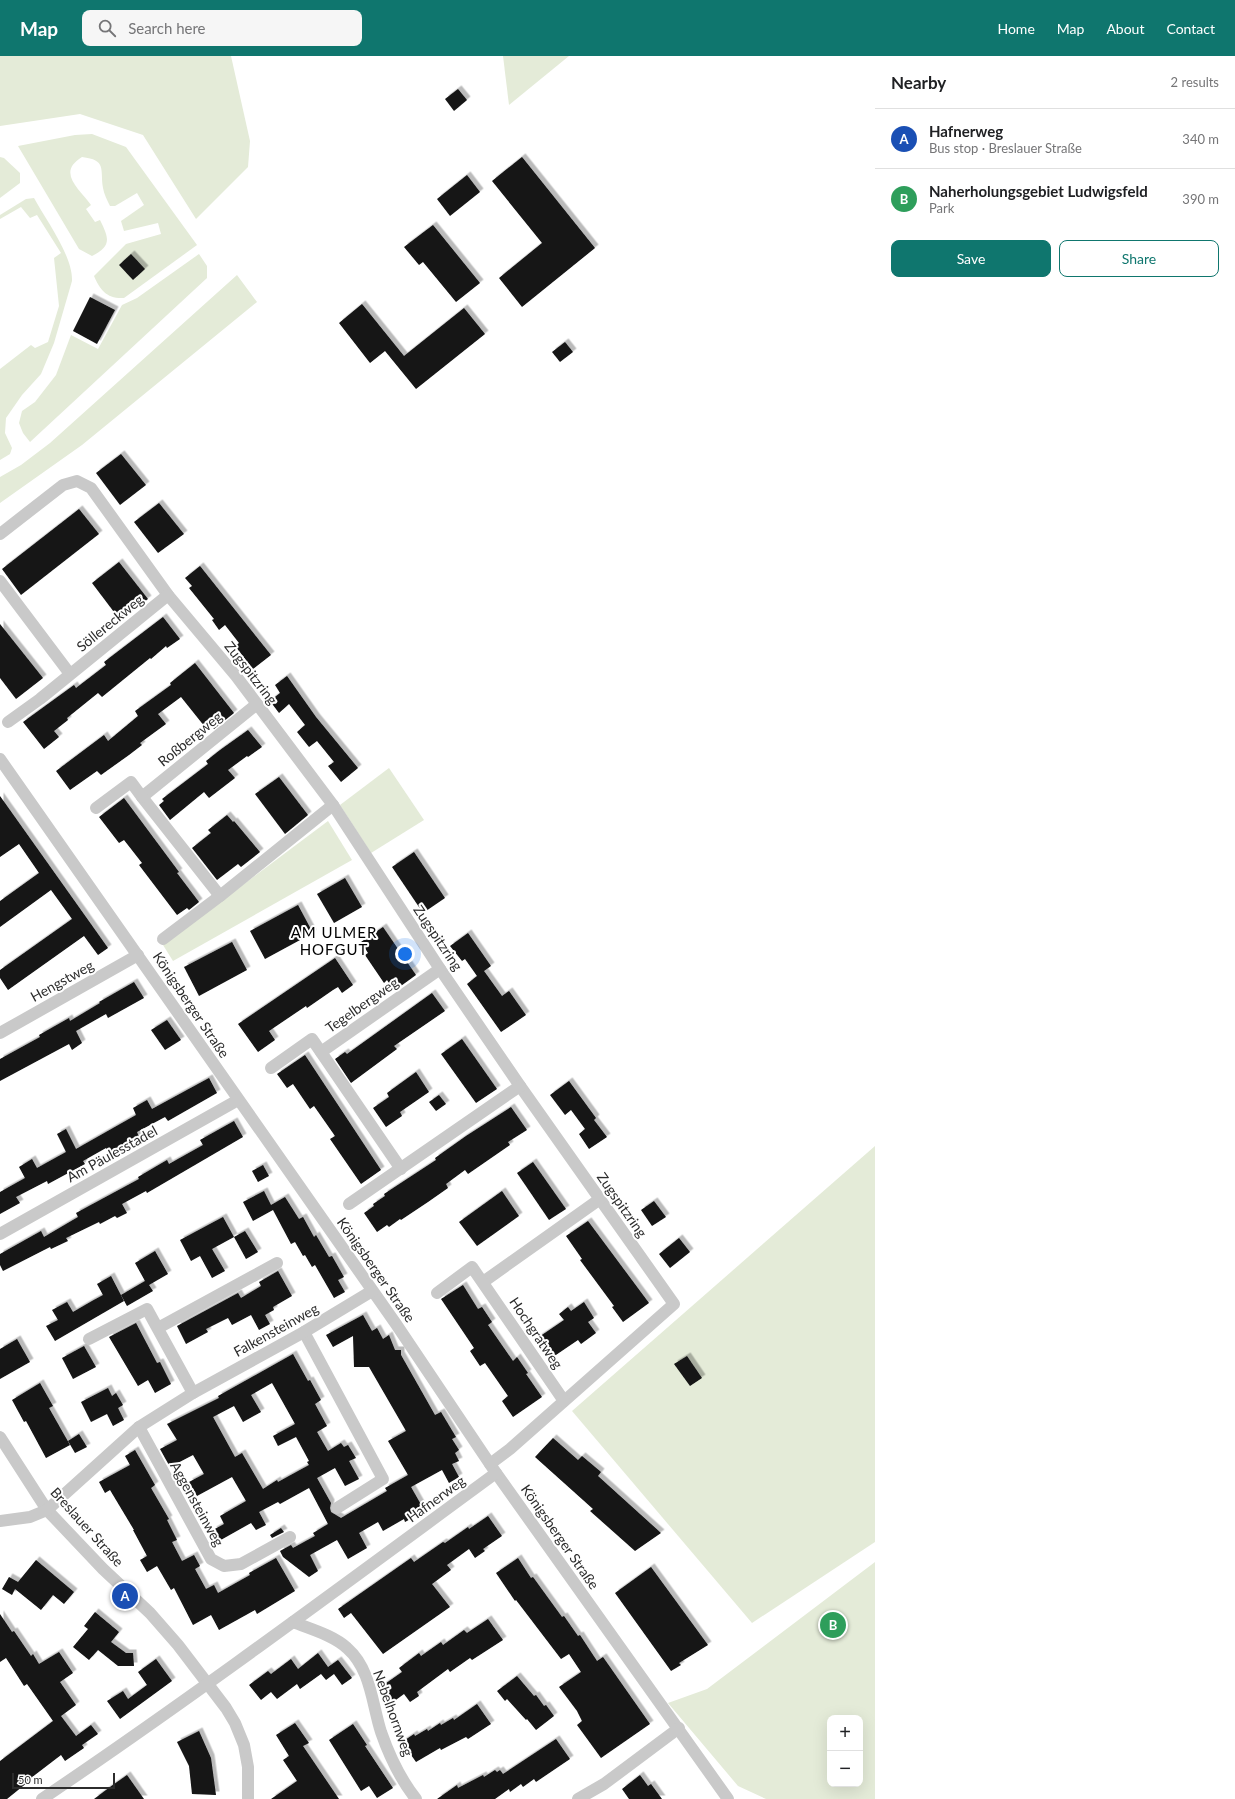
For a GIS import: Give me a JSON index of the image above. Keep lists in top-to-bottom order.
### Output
{
  "streets": {
    "street": [
      "Söllereckweg",
      "Zugspitzring",
      "Roßbergweg",
      "Hengstweg",
      "Königsberger Straße",
      "Tegelbergweg",
      "Am Päulesstadel",
      "Falkensteinweg",
      "Hochgratweg",
      "Hafnerweg",
      "Aggensteinweg",
      "Breslauer Straße",
      "Nebelhornweg"
    ]
  },
  "crossings": [
    ["Söllereckweg", "Zugspitzring"],
    ["Zugspitzring", "Roßbergweg"],
    ["Zugspitzring", "Königsberger Straße"],
    ["Zugspitzring", "Tegelbergweg"],
    ["Zugspitzring", "Hochgratweg"],
    ["Zugspitzring", "Hafnerweg"],
    ["Hengstweg", "Königsberger Straße"],
    ["Königsberger Straße", "Am Päulesstadel"],
    ["Königsberger Straße", "Falkensteinweg"],
    ["Königsberger Straße", "Hafnerweg"],
    ["Falkensteinweg", "Aggensteinweg"],
    ["Falkensteinweg", "Breslauer Straße"],
    ["Hafnerweg", "Breslauer Straße"],
    ["Hafnerweg", "Nebelhornweg"]
  ],
  "districts": ["AM ULMER HOFGUT"],
  "scale_bar": "50 m",
  "page": {
    "header": "Map",
    "search": "Search here",
    "nav": [
      "Home",
      "Map",
      "About",
      "Contact"
    ],
    "heading": ["Nearby", "2 results"],
    "list": [
      {
        "mark": "A",
        "name": "Hafnerweg",
        "note": "Bus stop · Breslauer Straße",
        "value": "340 m"
      },
      {
        "mark": "B",
        "name": "Naherholungsgebiet Ludwigsfeld",
        "note": "Park",
        "value": "390 m"
      }
    ],
    "buttons": ["Save", "Share"],
    "pins": ["A", "B"],
    "map_buttons": ["+", "−"],
    "scale": "50 m"
  }
}
